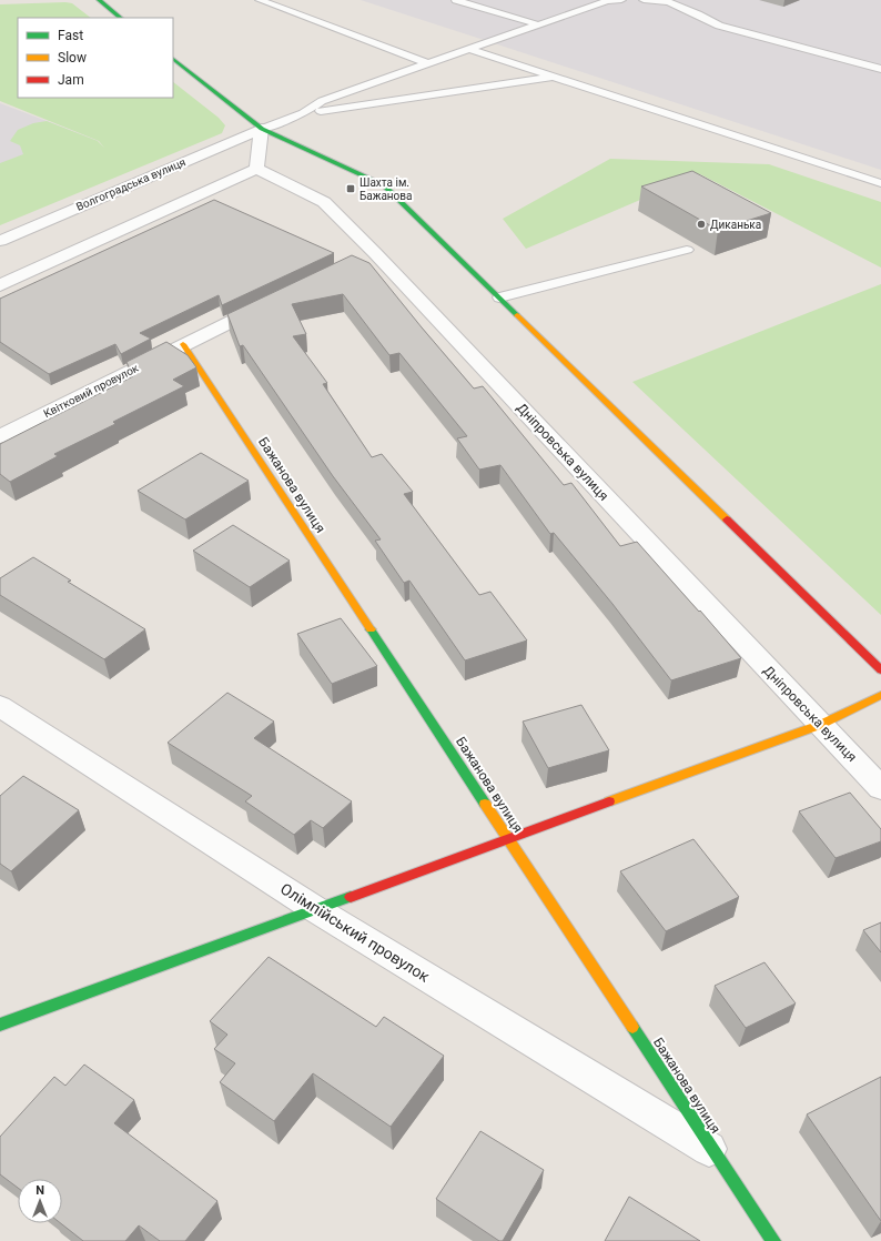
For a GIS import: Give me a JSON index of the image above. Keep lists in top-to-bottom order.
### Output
{
  "streets": {
    "street": [
      "Волгоградська вулиця",
      "Квітковий провулок",
      "Дніпровська вулиця",
      "Бажанова вулиця",
      "Олімпійський провулок"
    ]
  },
  "crossings": [
    ["Квітковий провулок", "Бажанова вулиця"],
    ["Бажанова вулиця", "Олімпійський провулок"]
  ],
  "places": {
    "transit": ["Шахта ім. Бажанова"],
    "other": ["Диканька"]
  },
  "legend": ["Fast", "Slow", "Jam"],
  "north": "top"
}
